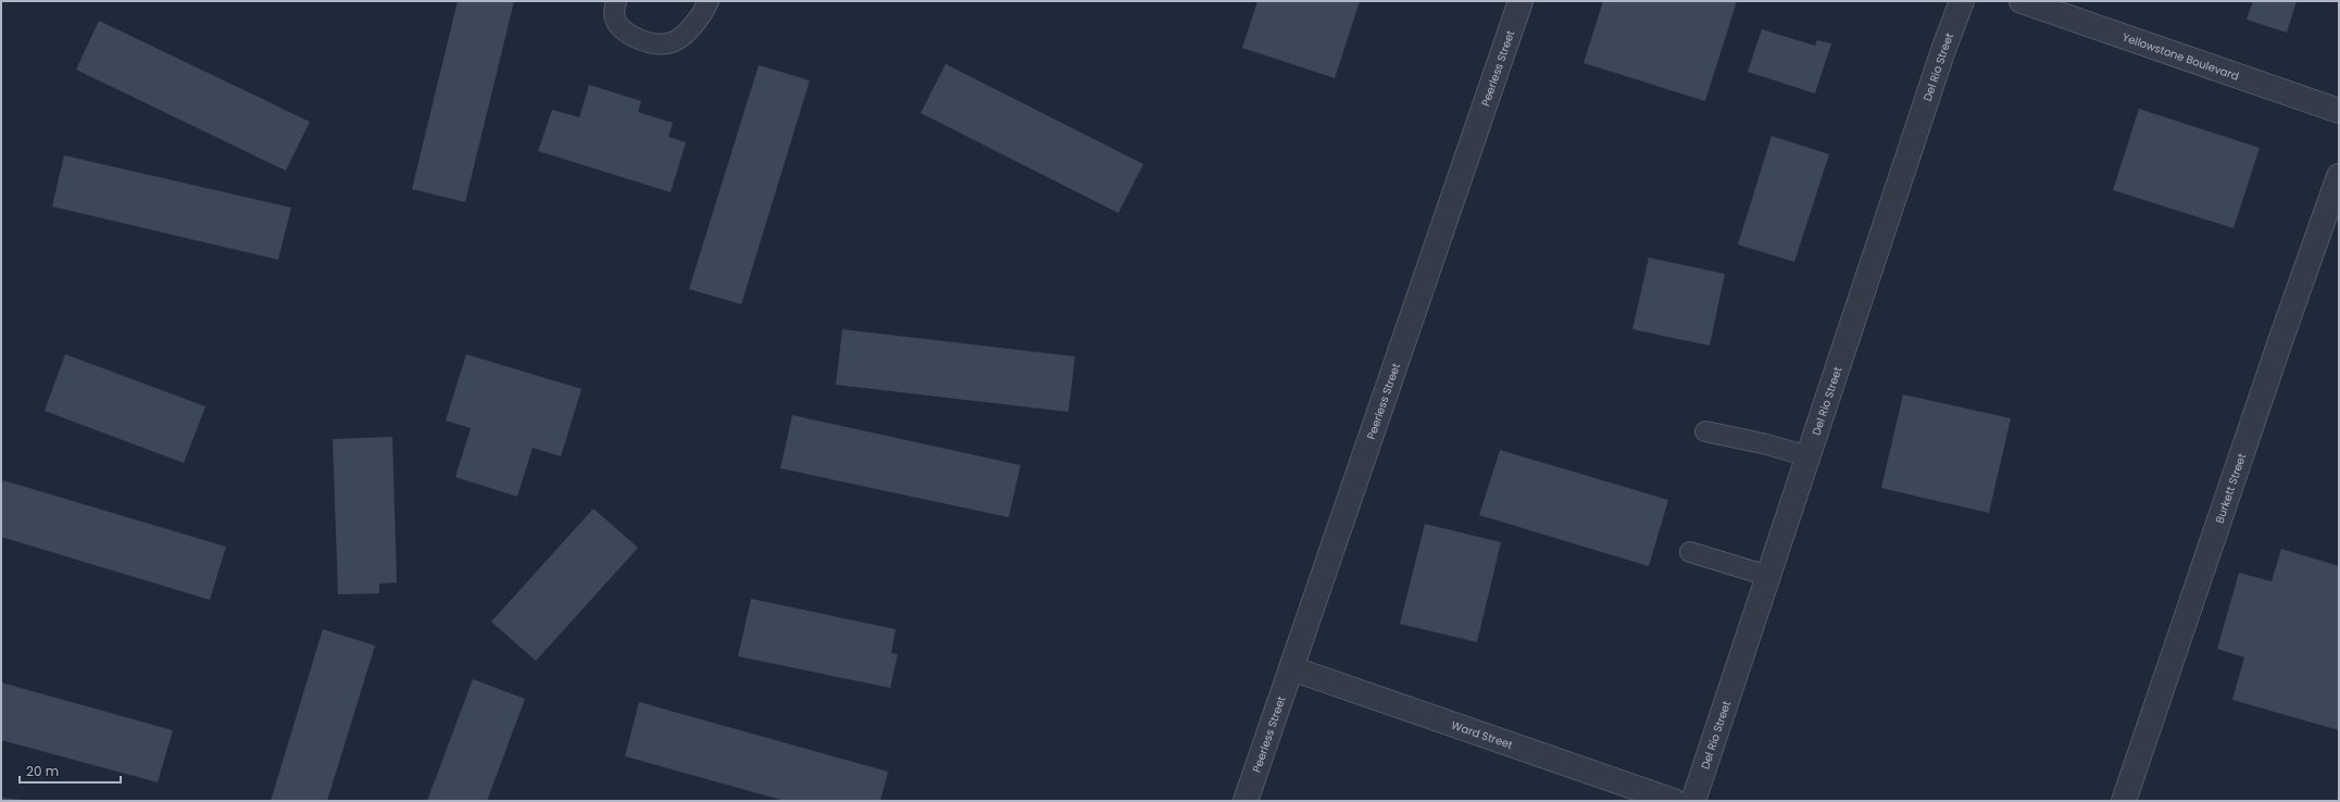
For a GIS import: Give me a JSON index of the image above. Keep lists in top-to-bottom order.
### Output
{
  "streets": {
    "street": [
      "Yellowstone Boulevard",
      "Del Rio Street",
      "Peerless Street",
      "Burkett Street",
      "Ward Street"
    ]
  },
  "crossings": [
    ["Peerless Street", "Ward Street"]
  ],
  "scale_bar": "20 m"
}
